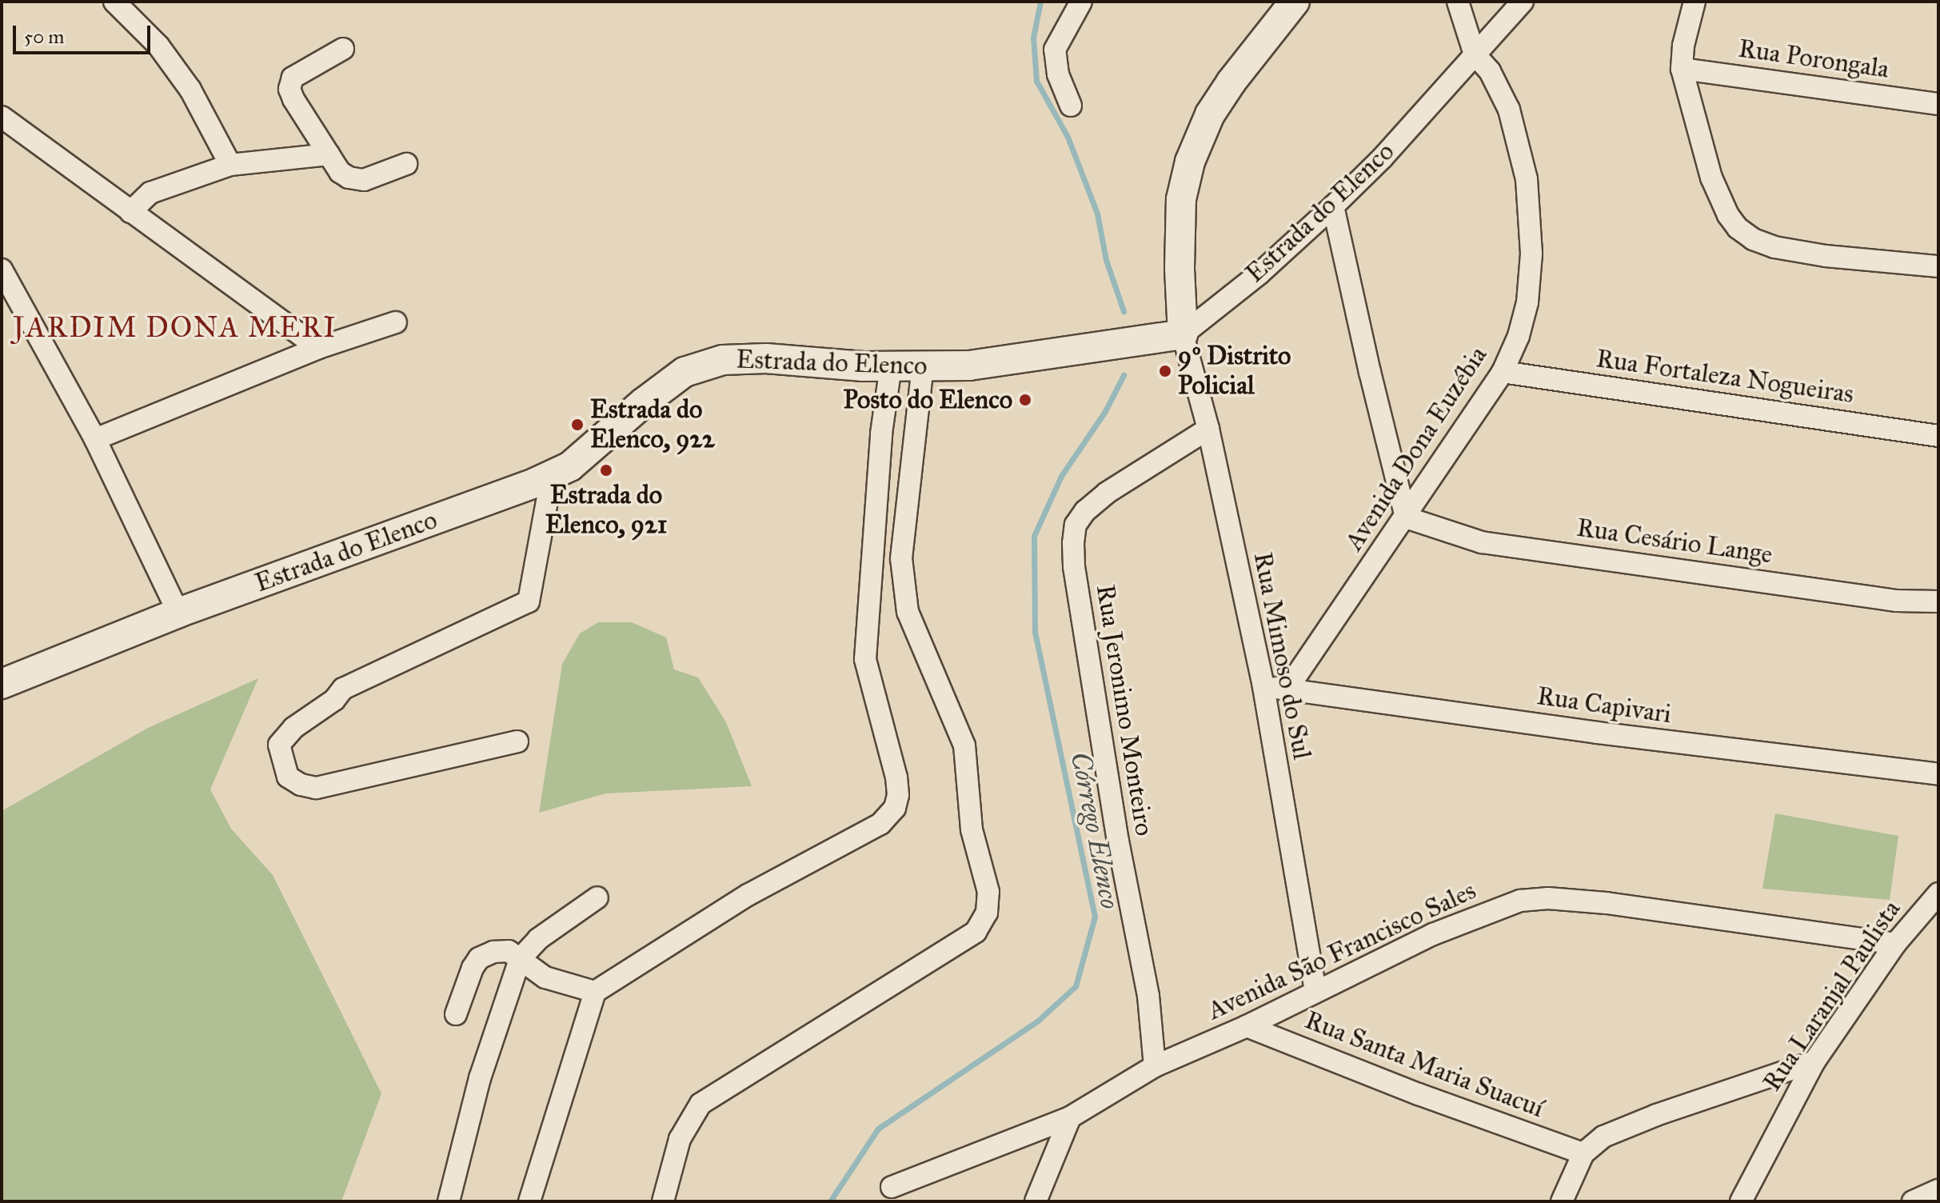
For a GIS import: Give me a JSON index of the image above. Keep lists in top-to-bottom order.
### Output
{
  "streets": {
    "street": [
      "Rua Porongala",
      "Estrada do Elenco",
      "Rua Fortaleza Nogueiras",
      "Avenida Dona Euzébia",
      "Rua Cesário Lange",
      "Rua Mimoso do Sul",
      "Rua Capivari",
      "Rua Jeronimo Monteiro",
      "Avenida São Francisco Sales",
      "Rua Laranjal Paulista",
      "Rua Santa Maria Suacuí"
    ]
  },
  "crossings": [
    ["Estrada do Elenco", "Avenida Dona Euzébia"],
    ["Estrada do Elenco", "Rua Mimoso do Sul"],
    ["Rua Fortaleza Nogueiras", "Avenida Dona Euzébia"],
    ["Avenida Dona Euzébia", "Rua Cesário Lange"],
    ["Avenida Dona Euzébia", "Rua Capivari"],
    ["Rua Mimoso do Sul", "Rua Capivari"],
    ["Rua Mimoso do Sul", "Rua Jeronimo Monteiro"],
    ["Rua Mimoso do Sul", "Avenida São Francisco Sales"],
    ["Rua Jeronimo Monteiro", "Avenida São Francisco Sales"],
    ["Avenida São Francisco Sales", "Rua Laranjal Paulista"],
    ["Avenida São Francisco Sales", "Rua Santa Maria Suacuí"]
  ],
  "districts": ["JARDIM DONA MERI"],
  "water": ["Córrego Elenco"],
  "places": [
    "9º Distrito Policial",
    "Posto do Elenco",
    "Estrada do Elenco, 922",
    "Estrada do Elenco, 921"
  ],
  "scale_bar": "50 m"
}
